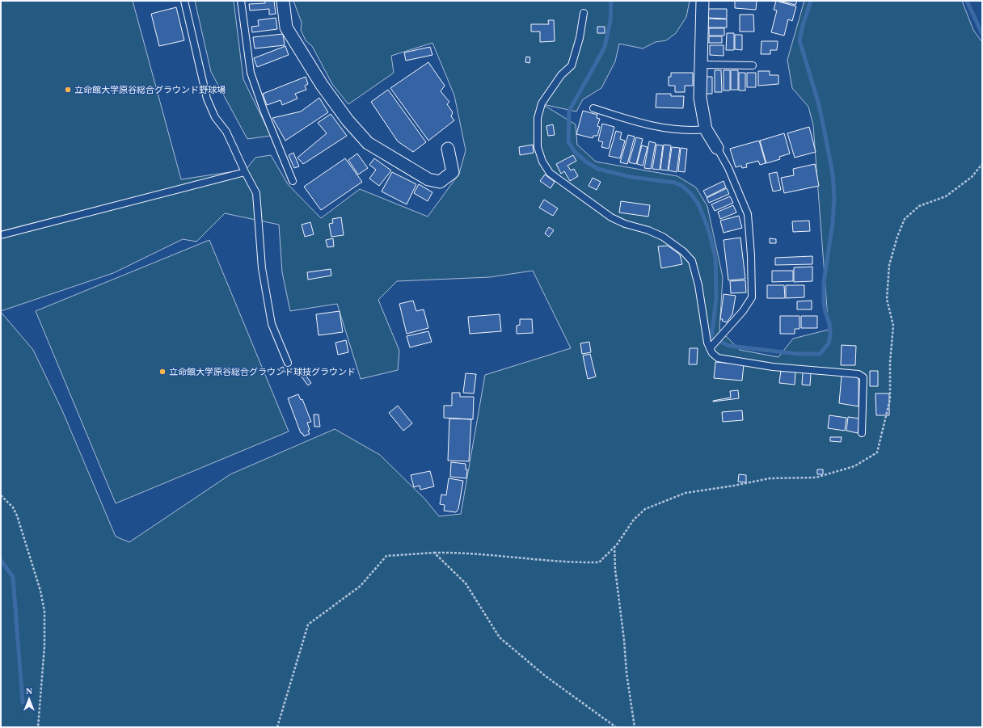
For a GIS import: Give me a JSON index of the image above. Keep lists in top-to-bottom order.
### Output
{
  "places": ["立命館大学原谷総合グラウンド野球場", "立命館大学原谷総合グラウンド球技グラウンド"],
  "north": "top"
}
